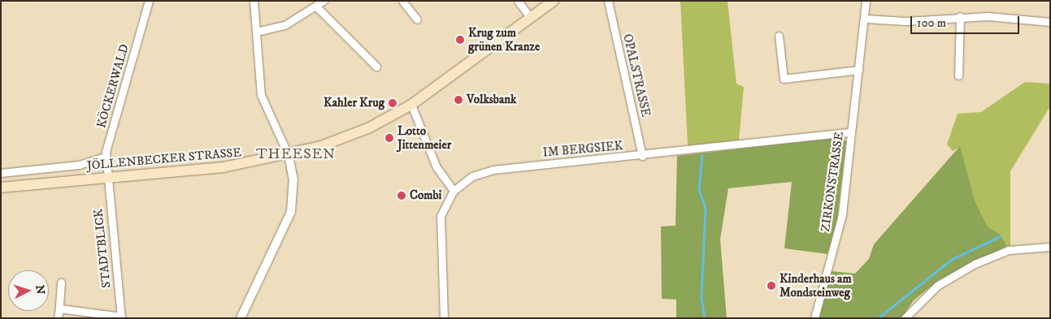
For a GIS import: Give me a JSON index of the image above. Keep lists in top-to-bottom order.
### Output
{
  "streets": {
    "main road": ["JÖLLENBECKER STRASSE"],
    "street": [
      "OPALSTRASSE",
      "KÖCKERWALD",
      "IM BERGSIEK",
      "ZIRKONSTRASSE",
      "STADTBLICK"
    ]
  },
  "crossings": [
    ["OPALSTRASSE", "IM BERGSIEK"],
    ["KÖCKERWALD", "JÖLLENBECKER STRASSE"],
    ["KÖCKERWALD", "STADTBLICK"],
    ["IM BERGSIEK", "ZIRKONSTRASSE"],
    ["JÖLLENBECKER STRASSE", "STADTBLICK"]
  ],
  "districts": ["THEESEN"],
  "places": [
    "Krug zum grünen Kranze",
    "Volksbank",
    "Kahler Krug",
    "Lotto Jittenmeier",
    "Combi",
    "Kinderhaus am Mondsteinweg"
  ],
  "scale_bar": "100 m",
  "north": "right"
}
